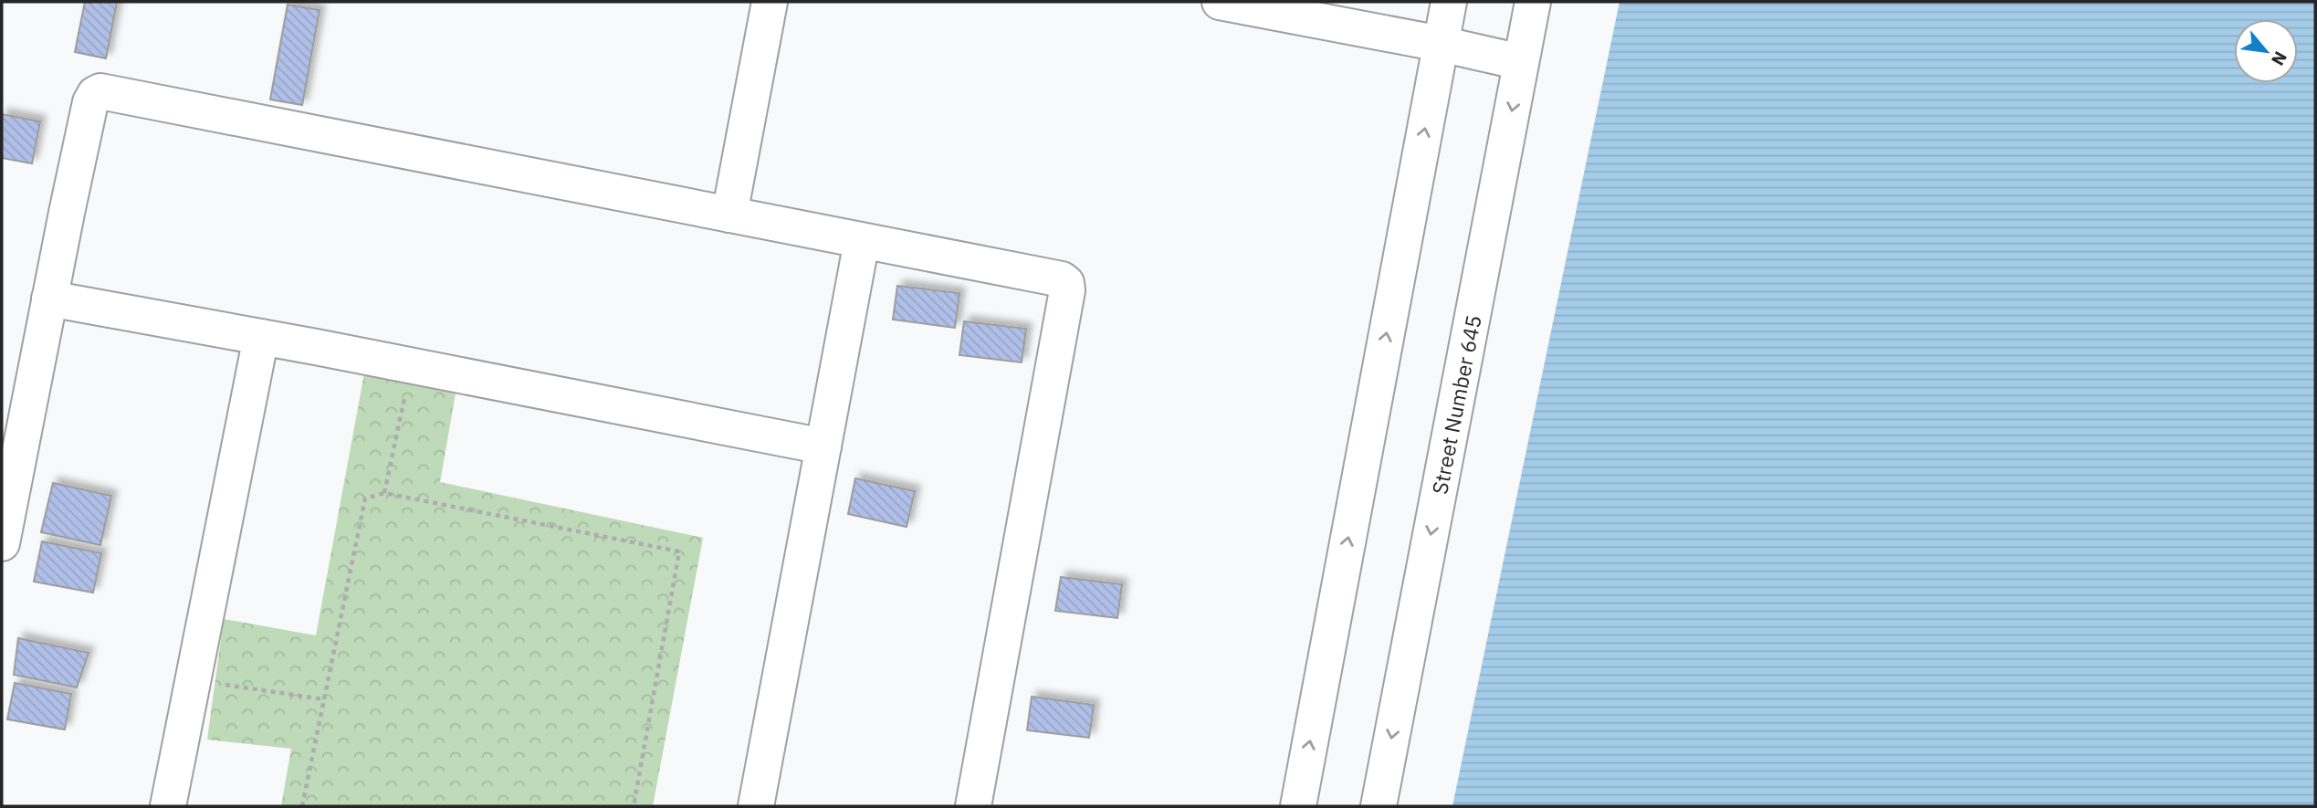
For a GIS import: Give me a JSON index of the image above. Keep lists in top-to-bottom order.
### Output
{
  "streets": {
    "street": ["Street Number 645"]
  },
  "north": "bottom right"
}
